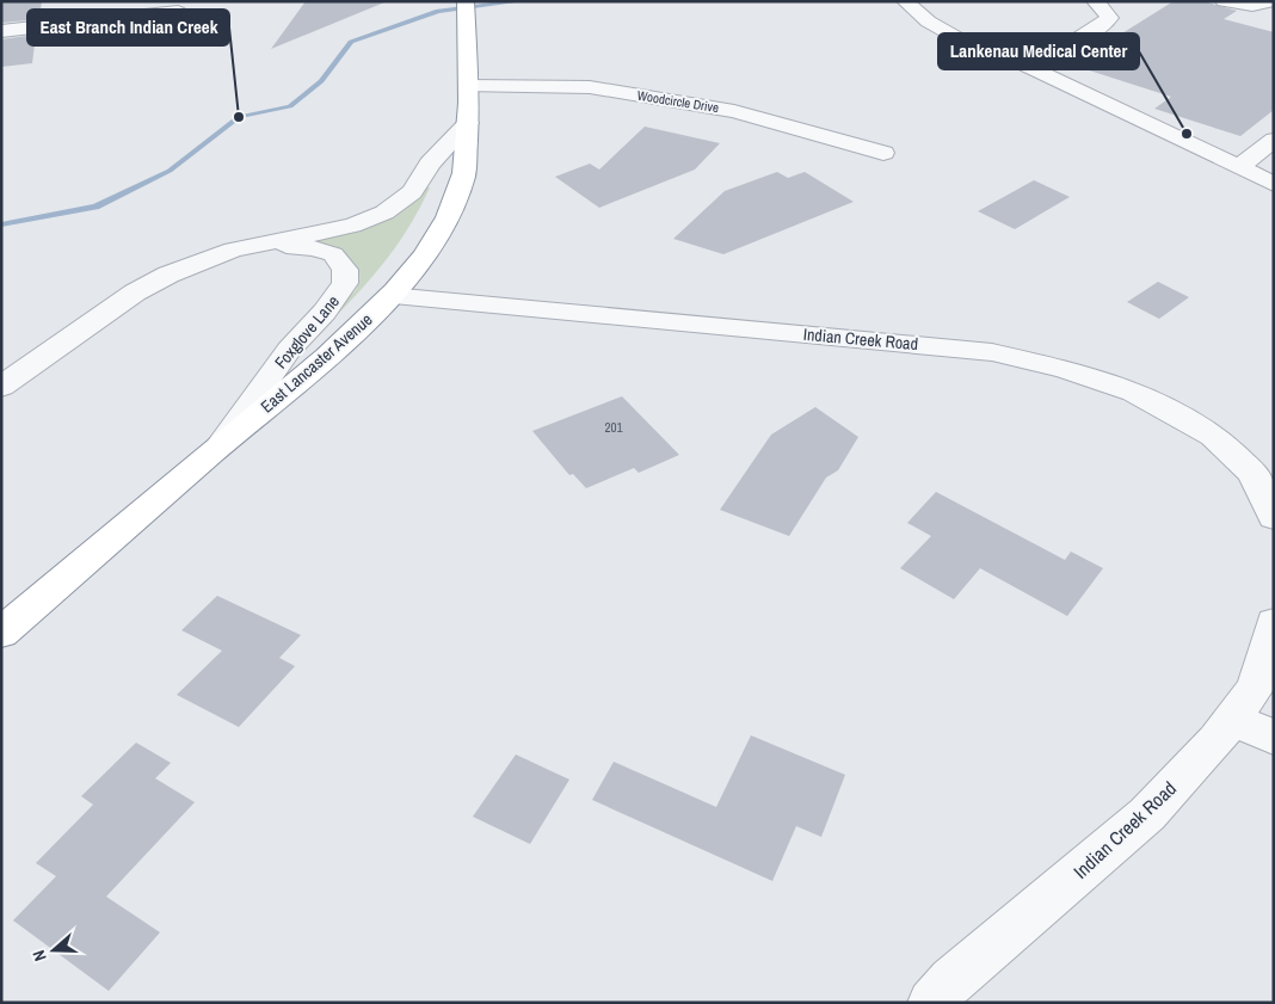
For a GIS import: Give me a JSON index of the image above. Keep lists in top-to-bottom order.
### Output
{
  "streets": {
    "highway": ["East Lancaster Avenue"],
    "street": ["Woodcircle Drive", "Foxglove Lane", "Indian Creek Road"]
  },
  "crossings": [
    ["Woodcircle Drive", "East Lancaster Avenue"],
    ["Foxglove Lane", "East Lancaster Avenue"],
    ["Indian Creek Road", "East Lancaster Avenue"]
  ],
  "places": ["East Branch Indian Creek", "Lankenau Medical Center"],
  "house_numbers": ["201"],
  "north": "left"
}
